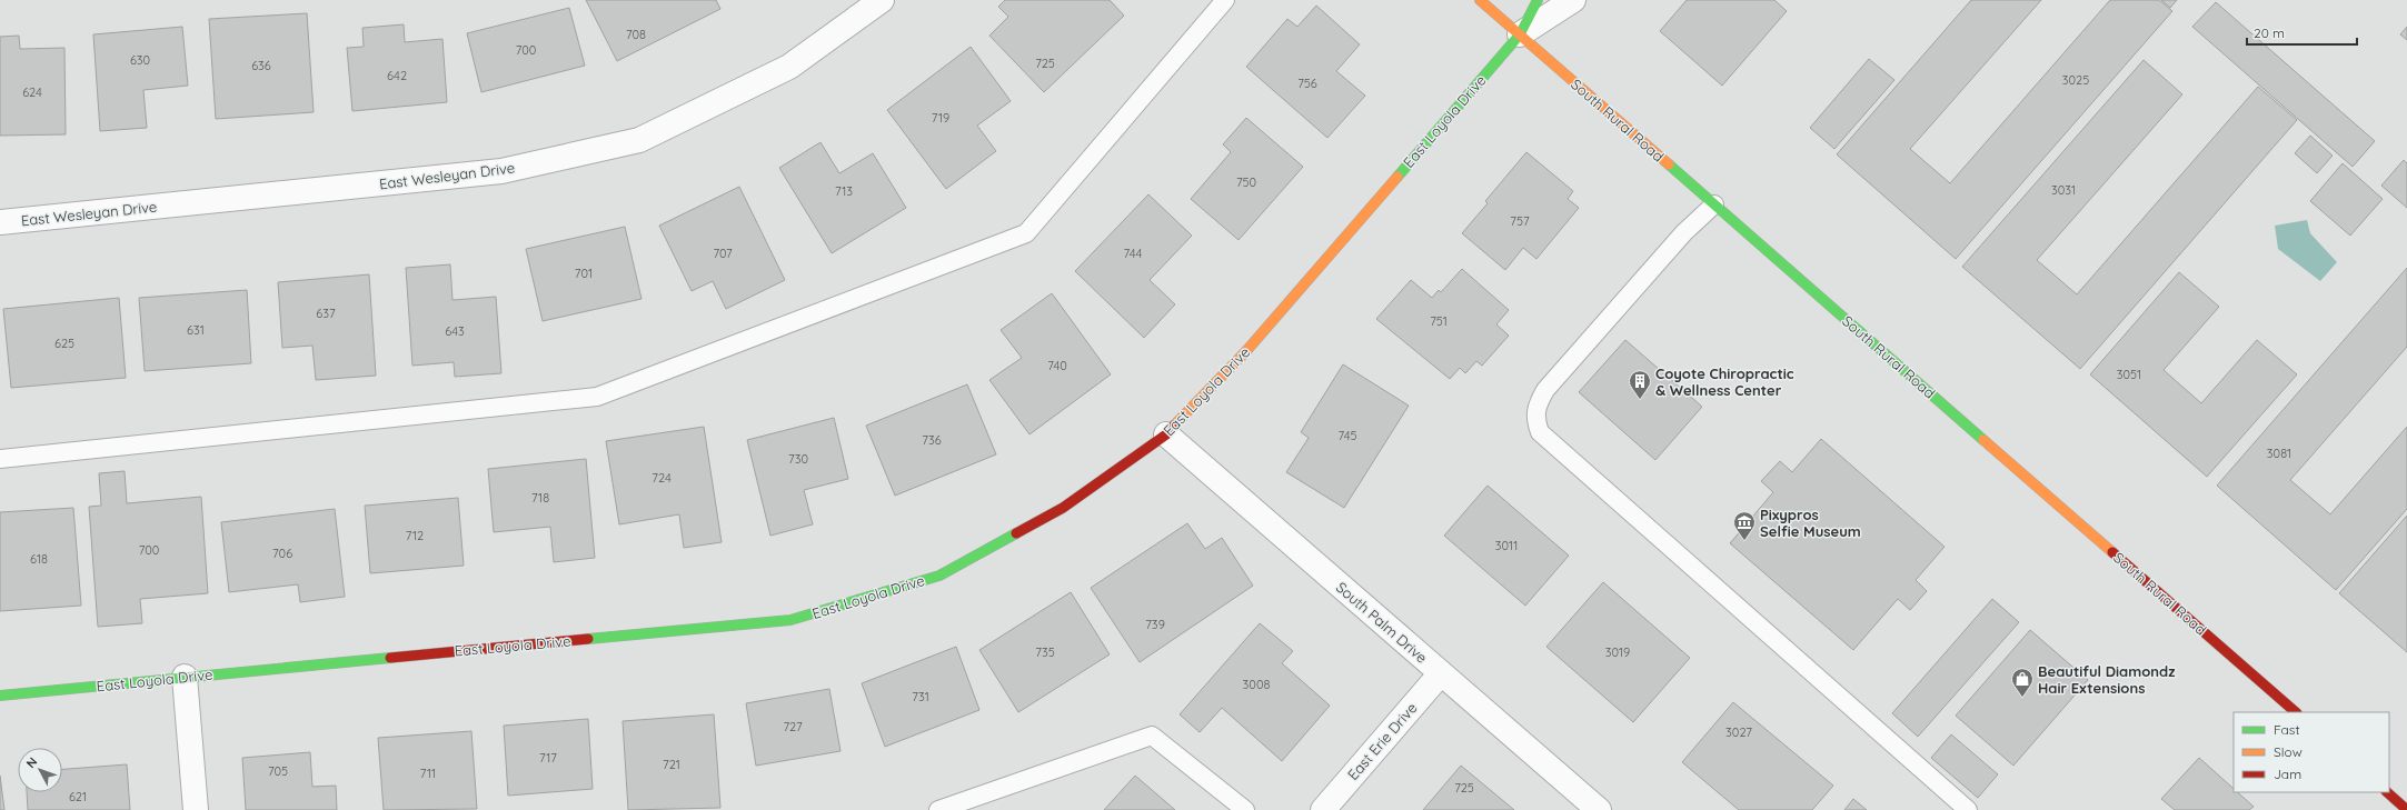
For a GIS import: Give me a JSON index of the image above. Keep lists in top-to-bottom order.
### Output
{
  "streets": {
    "street": [
      "South Rural Road",
      "East Loyola Drive",
      "East Wesleyan Drive",
      "South Palm Drive",
      "East Erie Drive"
    ]
  },
  "crossings": [
    ["South Rural Road", "East Loyola Drive"],
    ["East Loyola Drive", "South Palm Drive"],
    ["South Palm Drive", "East Erie Drive"]
  ],
  "places": {
    "building": ["Coyote Chiropractic & Wellness Center"],
    "museum": ["Pixypros Selfie Museum"],
    "shop": ["Beautiful Diamondz Hair Extensions"]
  },
  "house_numbers": [
    "708",
    "700",
    "630",
    "725",
    "636",
    "642",
    "3025",
    "756",
    "624",
    "719",
    "750",
    "3031",
    "713",
    "757",
    "707",
    "744",
    "701",
    "637",
    "751",
    "631",
    "643",
    "625",
    "740",
    "3051",
    "745",
    "736",
    "3081",
    "730",
    "724",
    "718",
    "712",
    "3011",
    "700",
    "706",
    "618",
    "739",
    "735",
    "3019",
    "3008",
    "731",
    "727",
    "3027",
    "717",
    "721",
    "705",
    "711",
    "725",
    "621"
  ],
  "legend": ["Fast", "Slow", "Jam"],
  "scale_bar": "20 m",
  "north": "top left"
}
